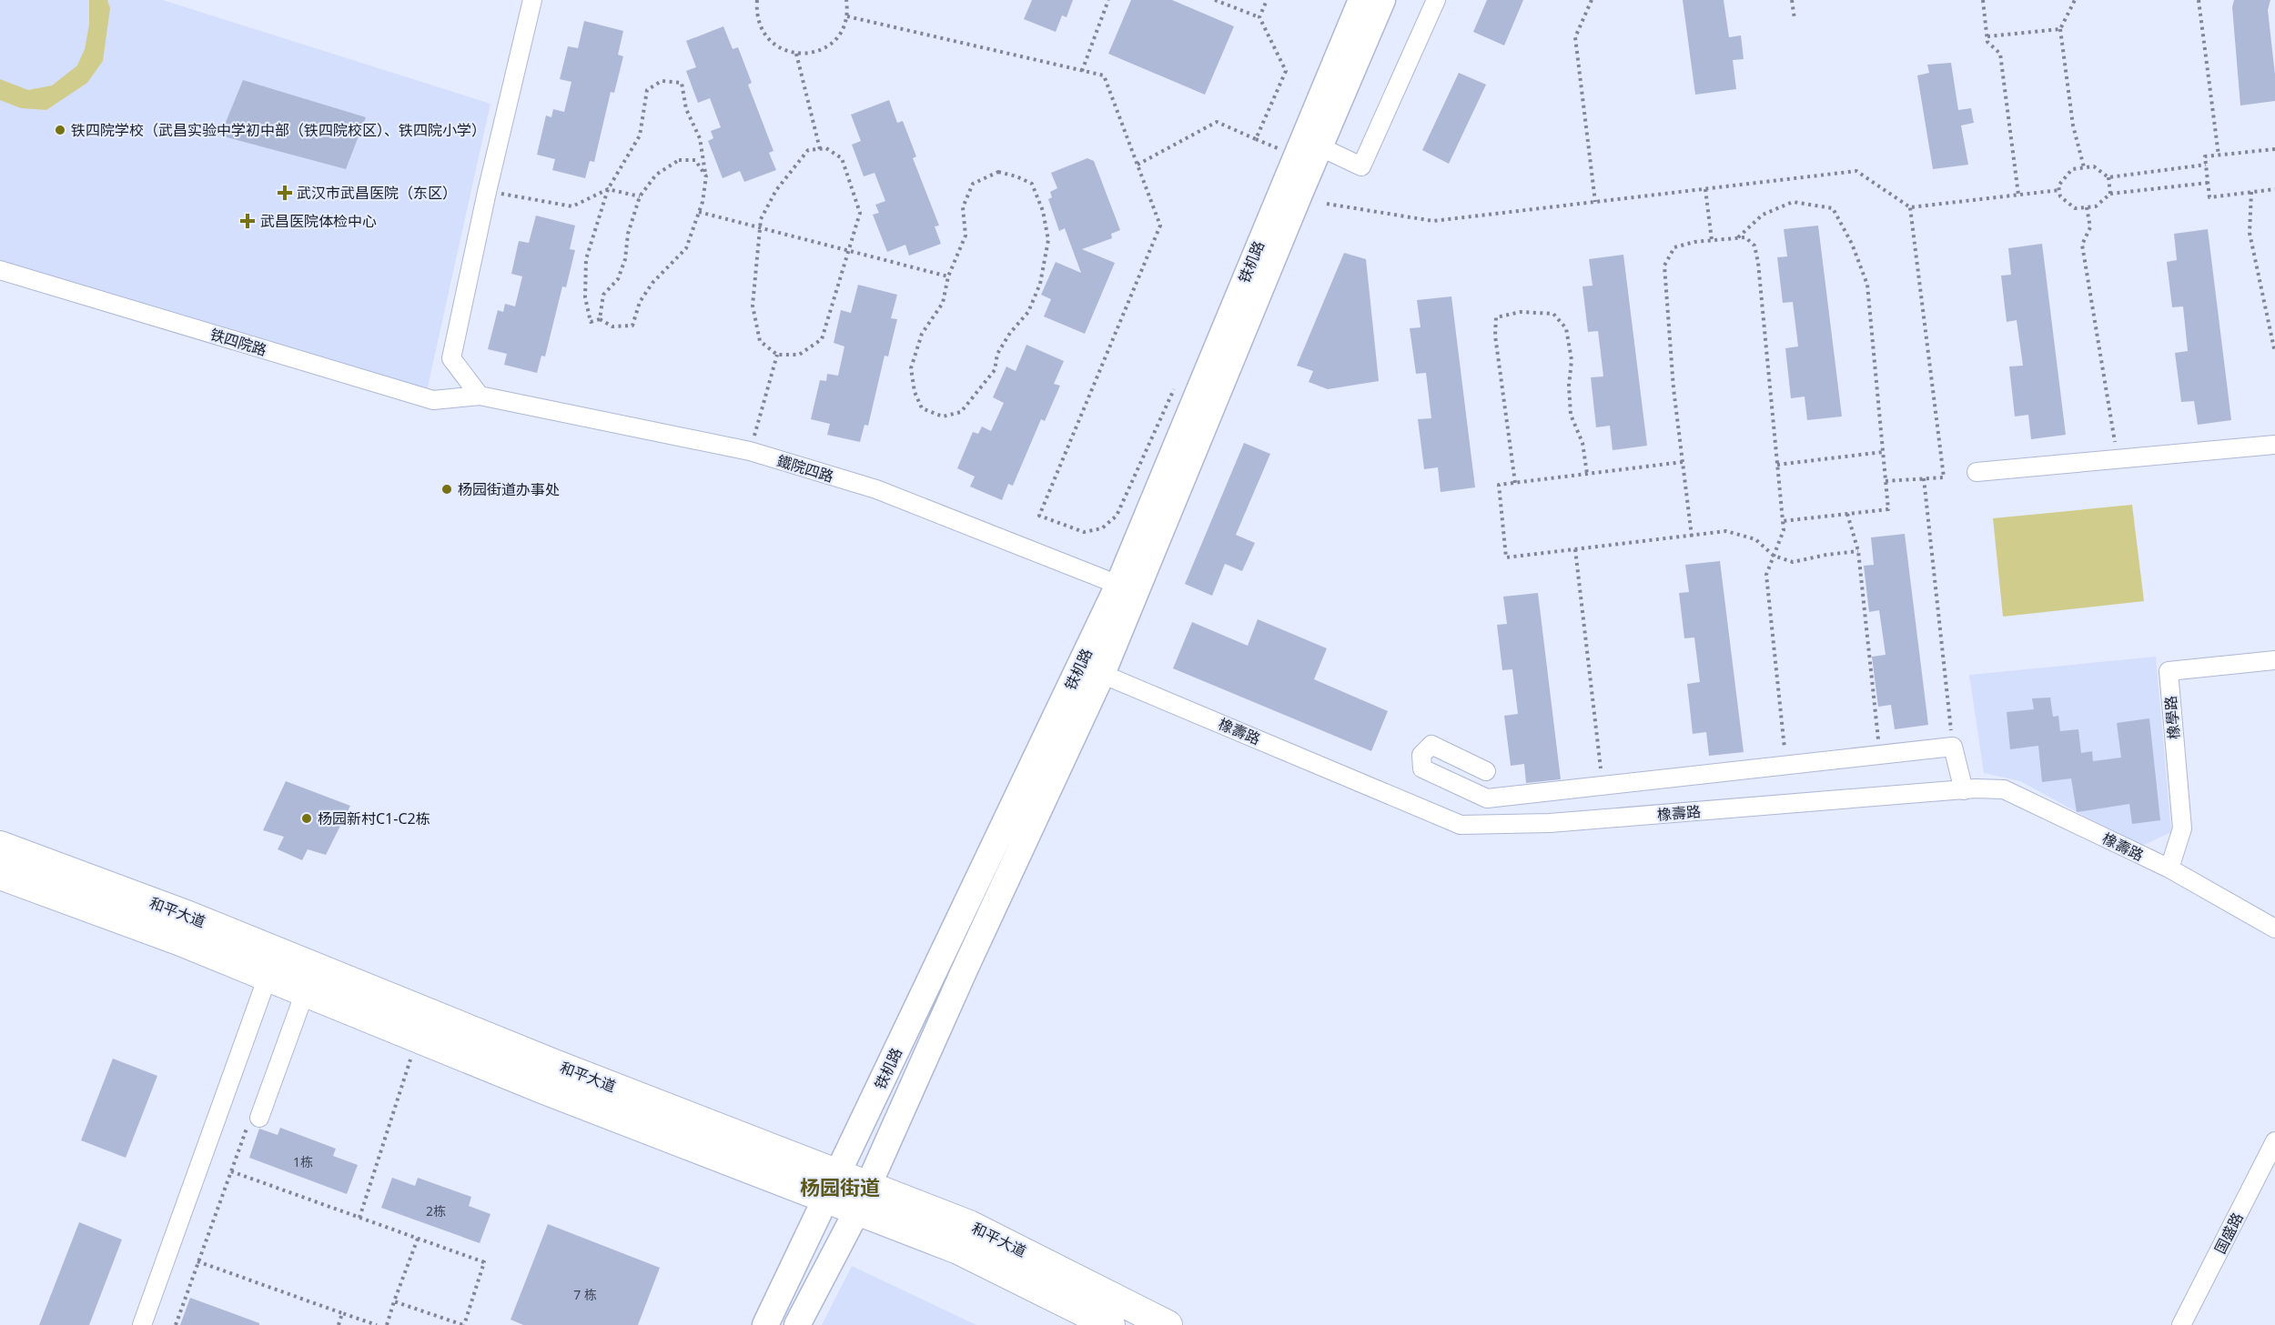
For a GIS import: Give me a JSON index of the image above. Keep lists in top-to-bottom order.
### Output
{
  "streets": {
    "main road": ["铁机路", "和平大道"],
    "street": [
      "铁四院路",
      "鐵院四路",
      "橡學路",
      "橡壽路",
      "国盛路"
    ]
  },
  "crossings": [
    ["铁机路", "鐵院四路"],
    ["铁机路", "橡壽路"],
    ["铁机路", "和平大道"],
    ["铁四院路", "鐵院四路"],
    ["橡學路", "橡壽路"]
  ],
  "districts": ["杨园街道"],
  "places": {
    "other": ["铁四院学校（武昌实验中学初中部（铁四院校区）、铁四院小学）", "杨园街道办事处", "杨园新村C1-C2栋"],
    "health": ["武汉市武昌医院（东区）", "武昌医院体检中心"]
  },
  "house_numbers": ["1栋", "2栋", "7 栋"]
}
